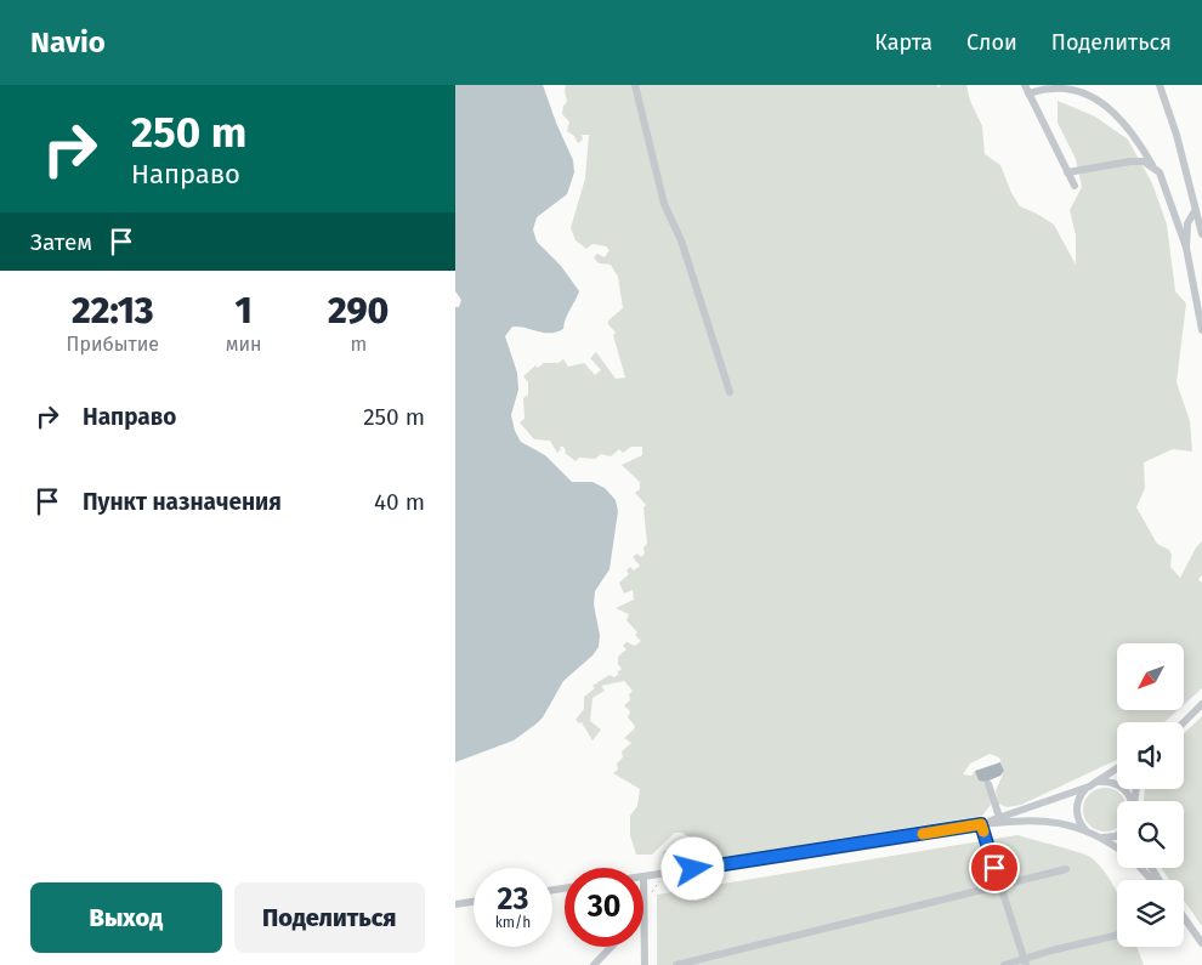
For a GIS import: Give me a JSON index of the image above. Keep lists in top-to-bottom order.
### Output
{
  "north": "bottom left",
  "page": {
    "header": "Navio",
    "nav": ["Карта", "Слои", "Поделиться"],
    "turn": ["250 m", "Направо"],
    "then": "Затем",
    "eta": [
      "22:13",
      "Прибытие",
      "1",
      "мин",
      "290",
      "m"
    ],
    "list": [
      {
        "name": "Направо",
        "value": "250 m"
      },
      {
        "name": "Пункт назначения",
        "value": "40 m"
      }
    ],
    "speed": "23 km/h",
    "limit": "30",
    "buttons": ["Выход", "Поделиться"]
  }
}
